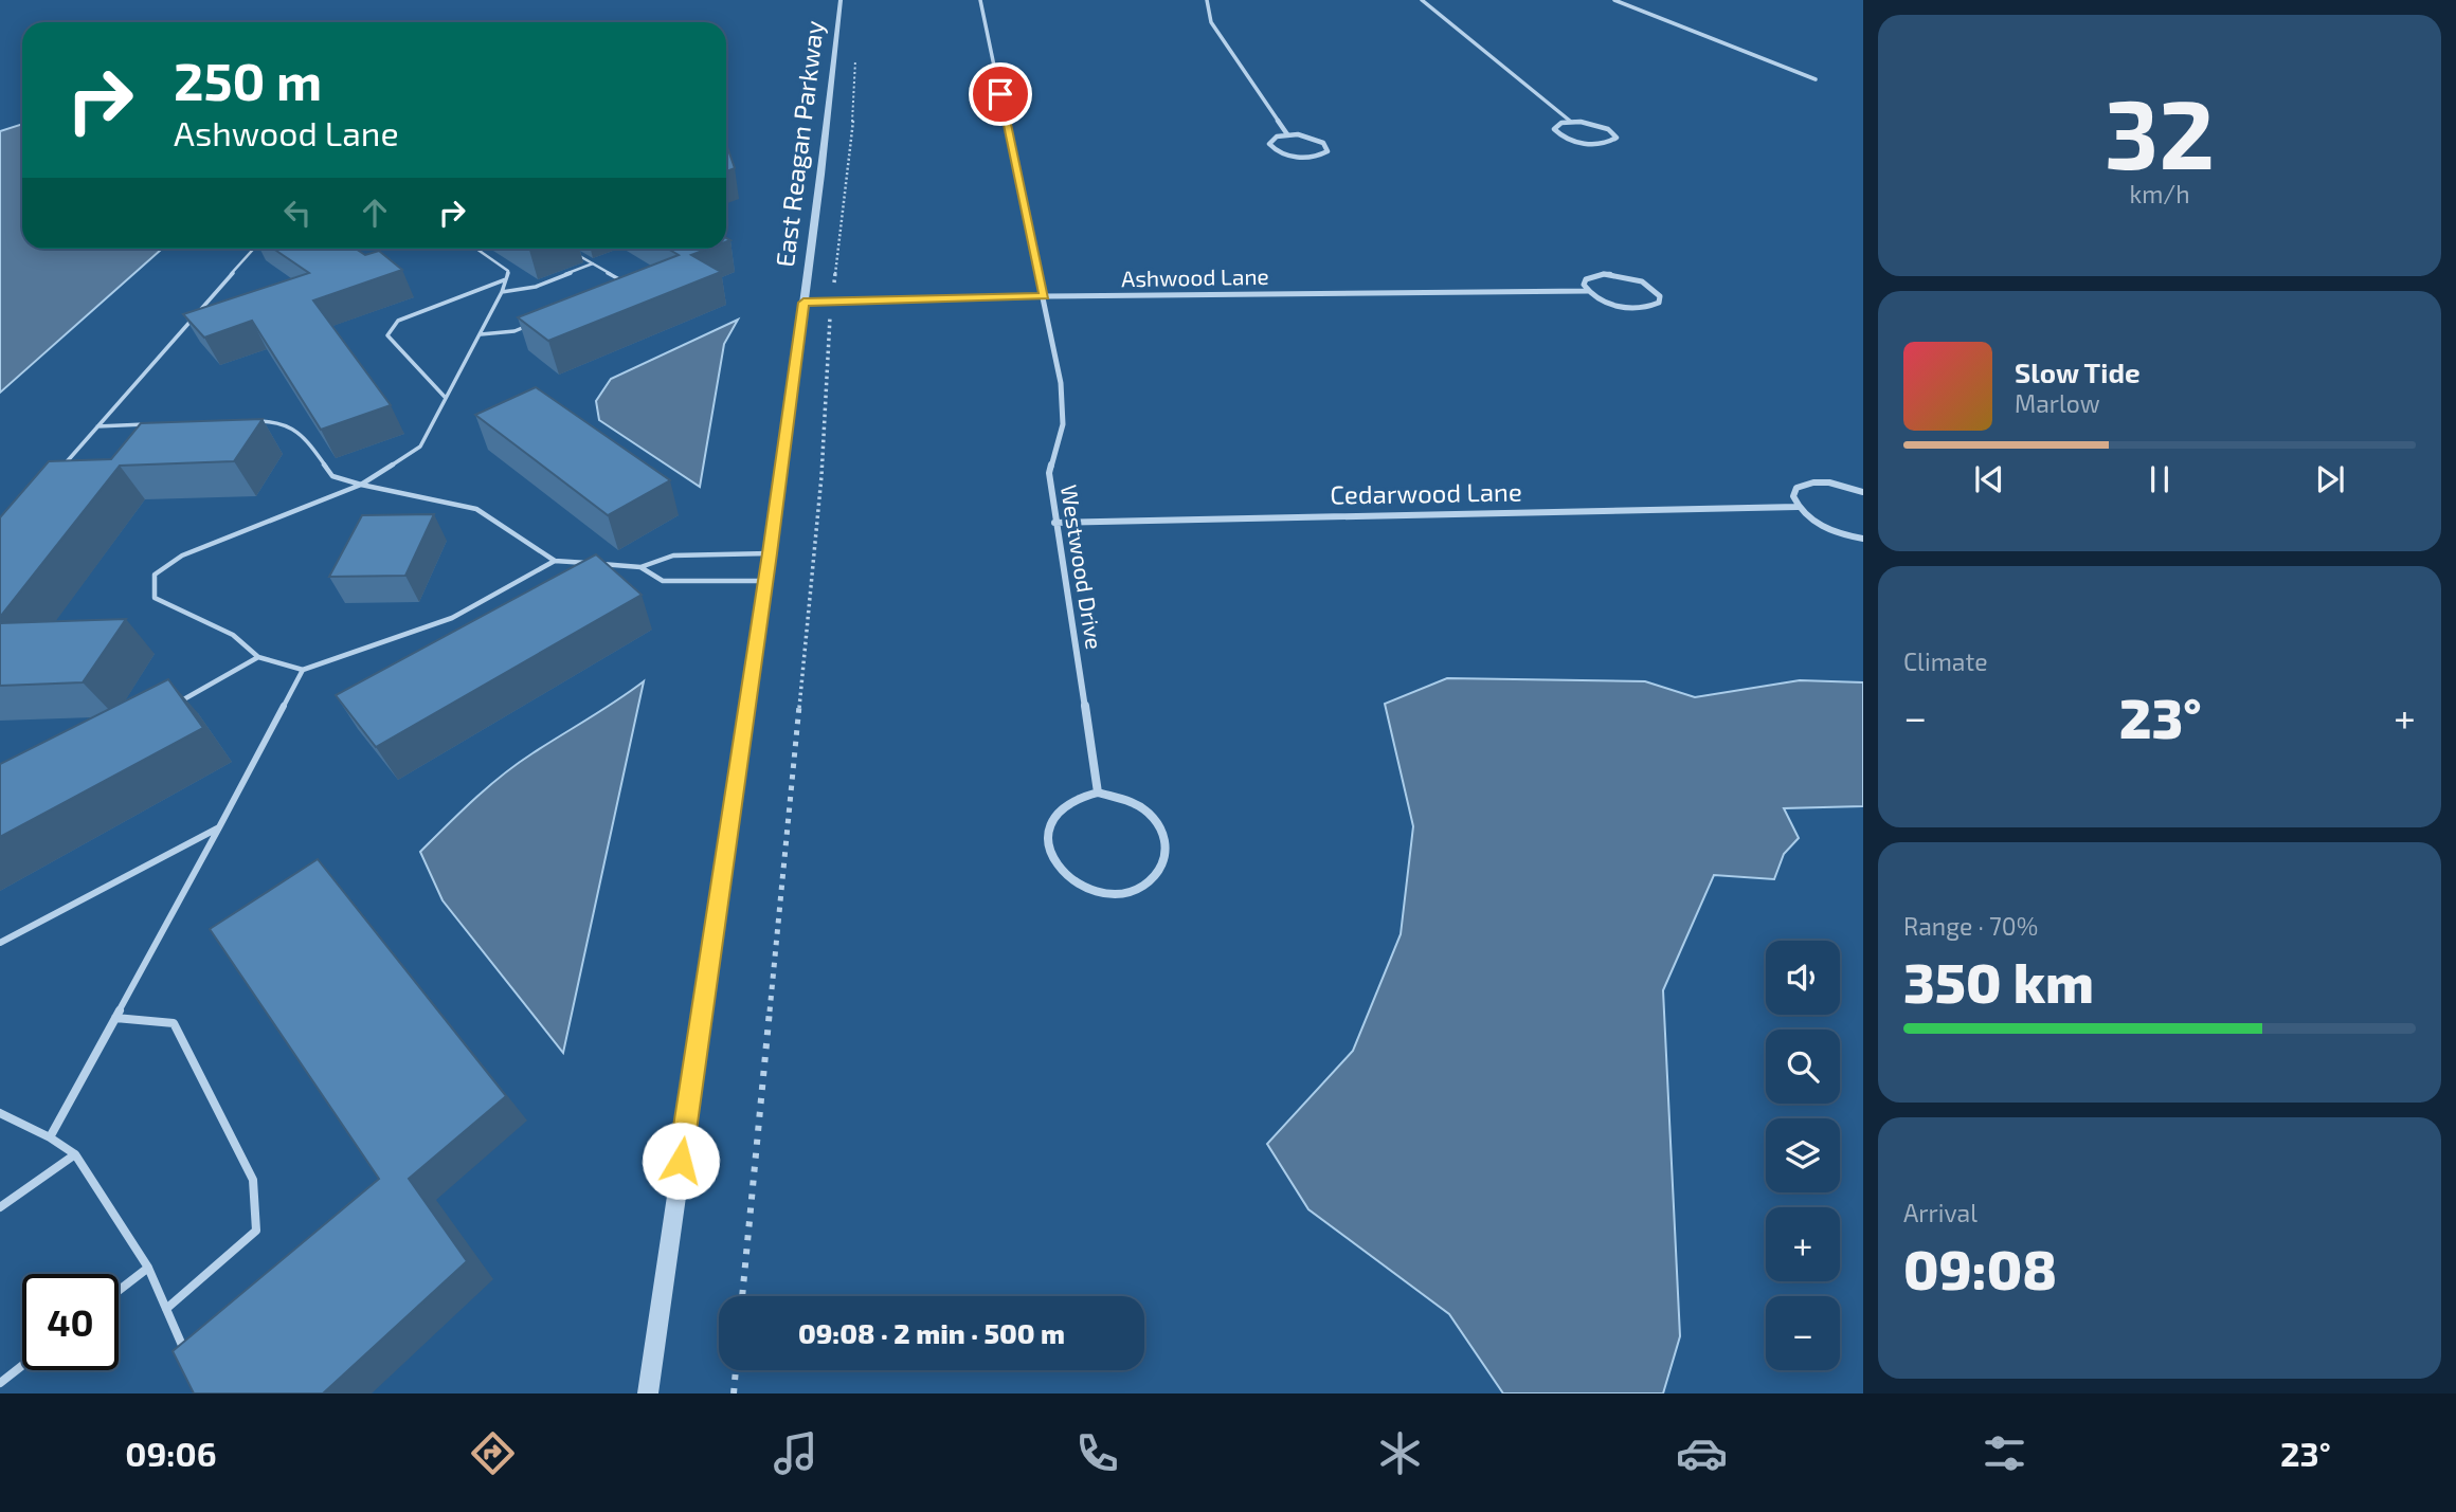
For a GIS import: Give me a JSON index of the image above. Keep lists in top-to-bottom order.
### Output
{
  "streets": {
    "street": [
      "East Reagan Parkway",
      "Ashwood Lane",
      "Cedarwood Lane",
      "Westwood Drive"
    ]
  },
  "crossings": [
    ["East Reagan Parkway", "Ashwood Lane"],
    ["Ashwood Lane", "Westwood Drive"],
    ["Cedarwood Lane", "Westwood Drive"]
  ],
  "page": {
    "tile": [
      ["32", "km/h"],
      "Climate",
      ["Range · 70%", "350 km"],
      ["Arrival", "09:08"]
    ],
    "turn": ["250 m", "Ashwood Lane"],
    "song": ["Slow Tide", "Marlow"],
    "heat": ["−", "23°", "+"],
    "map_buttons": ["+", "−"],
    "limit": "40",
    "trip": "09:08 · 2 min · 500 m",
    "tabs": ["09:06", "23°"]
  }
}
